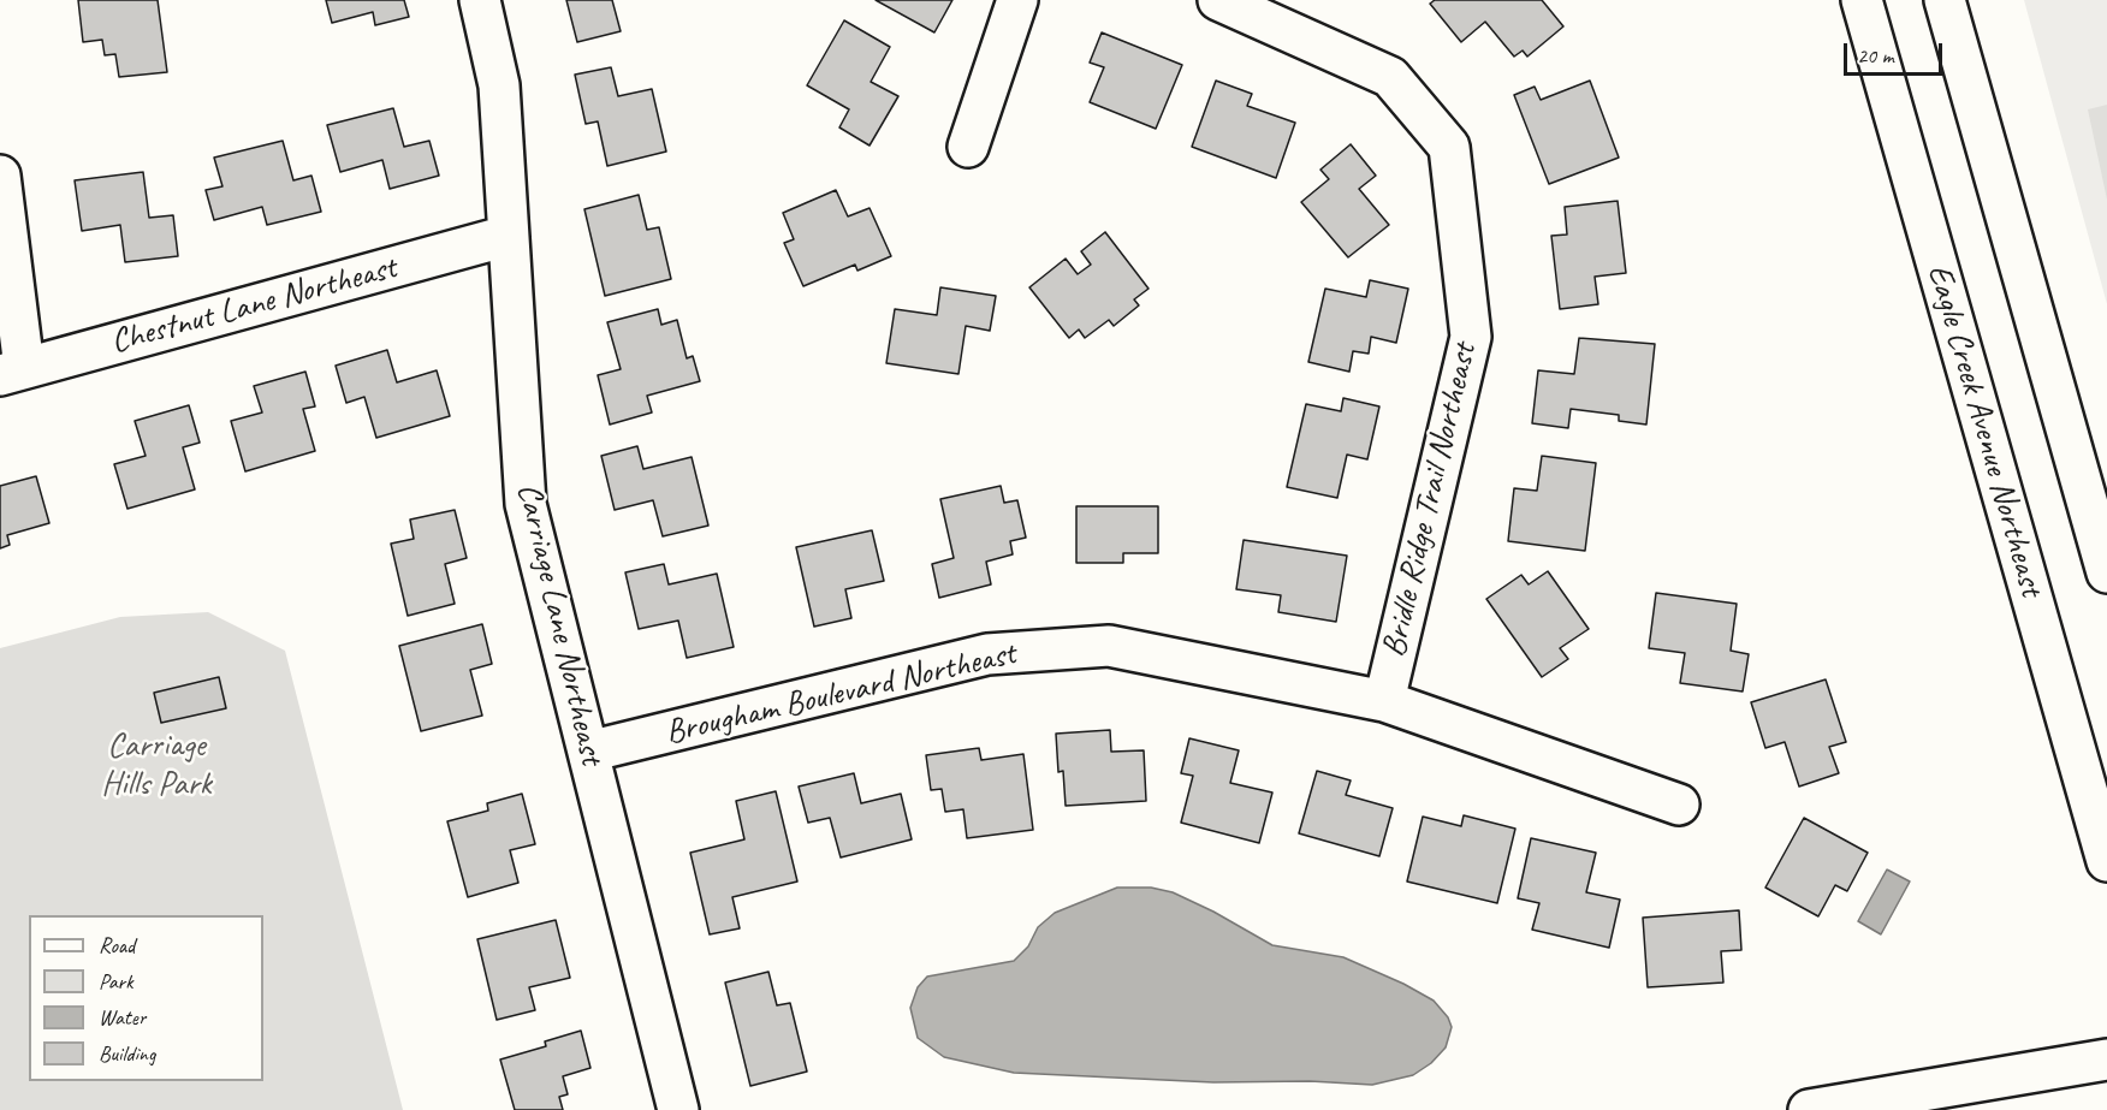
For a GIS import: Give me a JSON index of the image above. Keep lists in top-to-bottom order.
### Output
{
  "streets": {
    "street": [
      "Chestnut Lane Northeast",
      "Eagle Creek Avenue Northeast",
      "Bridle Ridge Trail Northeast",
      "Carriage Lane Northeast",
      "Brougham Boulevard Northeast"
    ]
  },
  "crossings": [
    ["Chestnut Lane Northeast", "Carriage Lane Northeast"],
    ["Bridle Ridge Trail Northeast", "Brougham Boulevard Northeast"],
    ["Carriage Lane Northeast", "Brougham Boulevard Northeast"]
  ],
  "parks": ["Carriage Hills Park"],
  "legend": [
    "Road",
    "Park",
    "Water",
    "Building"
  ],
  "scale_bar": "20 m"
}
